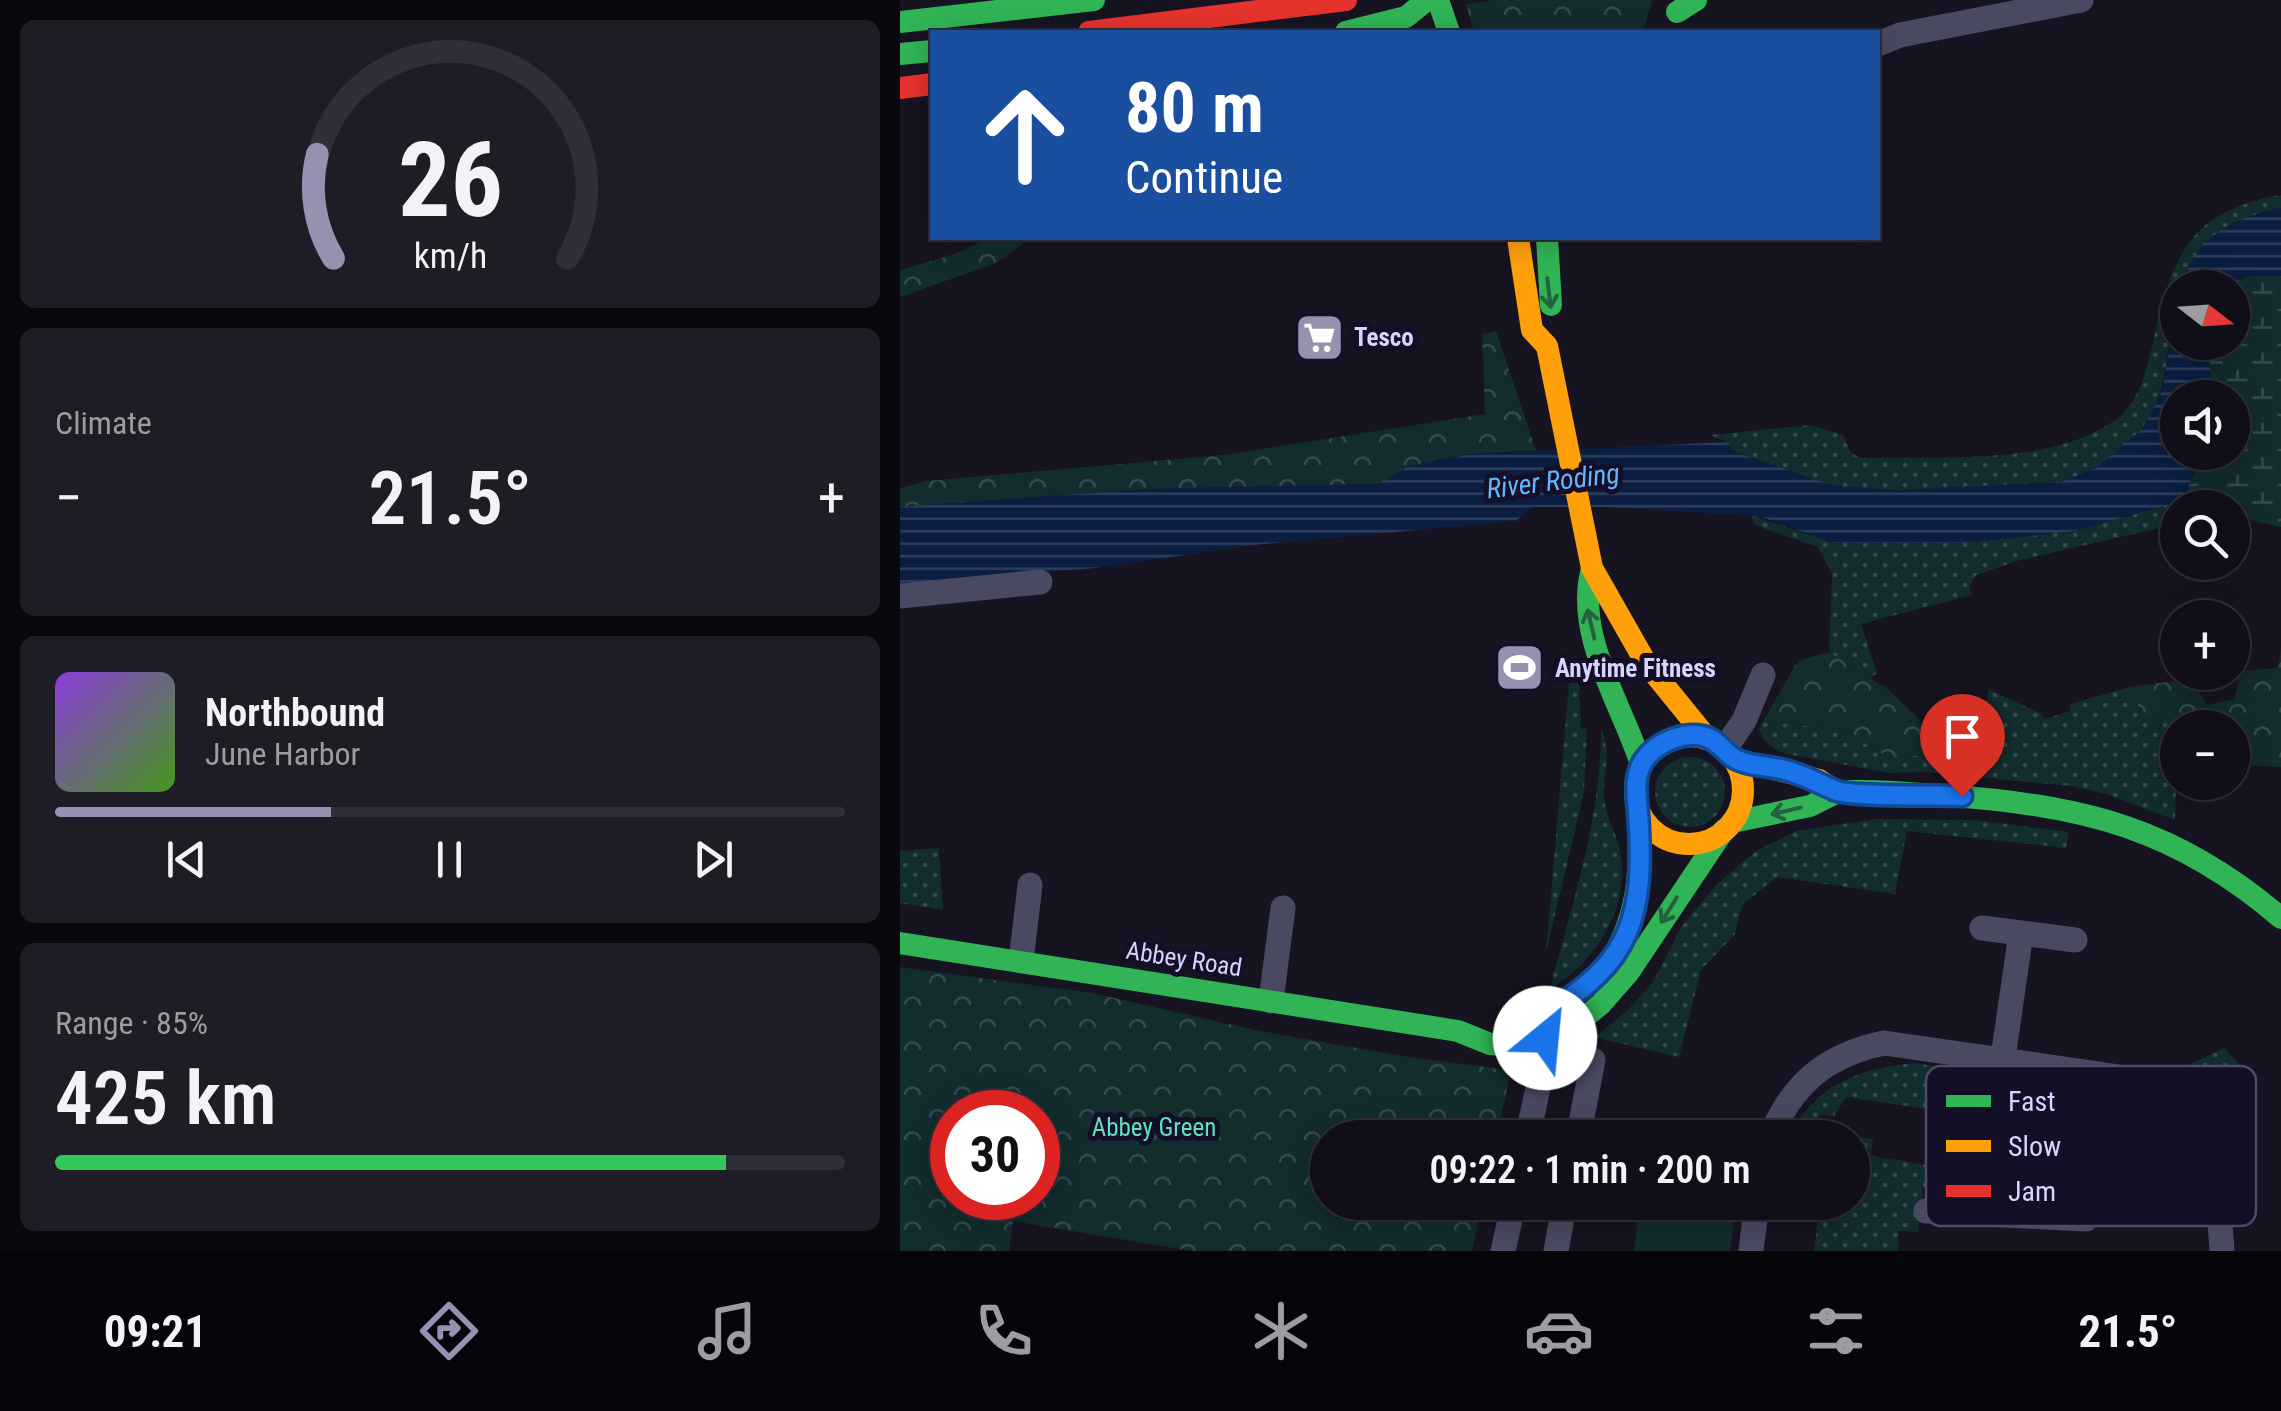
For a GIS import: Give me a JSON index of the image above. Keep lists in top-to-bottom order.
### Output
{
  "streets": {
    "main road": ["Abbey Road"]
  },
  "water": ["River Roding"],
  "parks": ["Abbey Green"],
  "places": {
    "supermarket": ["Tesco"],
    "sports": ["Anytime Fitness"]
  },
  "legend": ["Fast", "Slow", "Jam"],
  "north": "right",
  "page": {
    "turn": ["80 m", "Continue"],
    "map_buttons": ["+", "−"],
    "tile": [
      "Climate",
      ["Range · 85%", "425 km"]
    ],
    "heat": ["−", "21.5°", "+"],
    "song": ["Northbound", "June Harbor"],
    "limit": "30",
    "trip": "09:22 · 1 min · 200 m",
    "tabs": ["09:21", "21.5°"],
    "gauge": ["26", "km/h"]
  }
}
